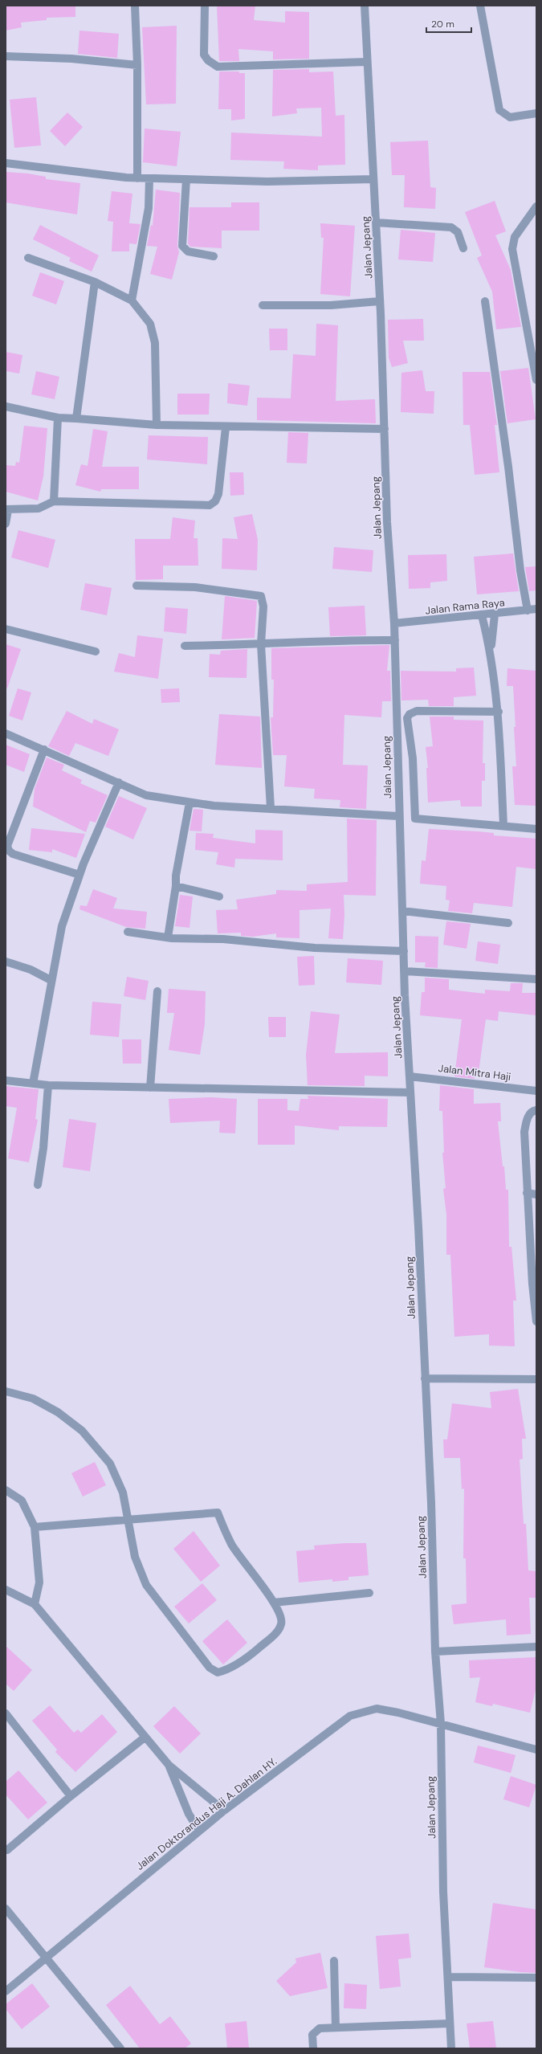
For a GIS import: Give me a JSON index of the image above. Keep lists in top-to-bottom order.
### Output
{
  "streets": {
    "street": [
      "Jalan Jepang",
      "Jalan Rama Raya",
      "Jalan Mitra Haji",
      "Jalan Doktorandus Haji A. Dahlan HY."
    ]
  },
  "crossings": [
    ["Jalan Jepang", "Jalan Rama Raya"],
    ["Jalan Jepang", "Jalan Mitra Haji"],
    ["Jalan Jepang", "Jalan Doktorandus Haji A. Dahlan HY."]
  ],
  "scale_bar": "20 m"
}
